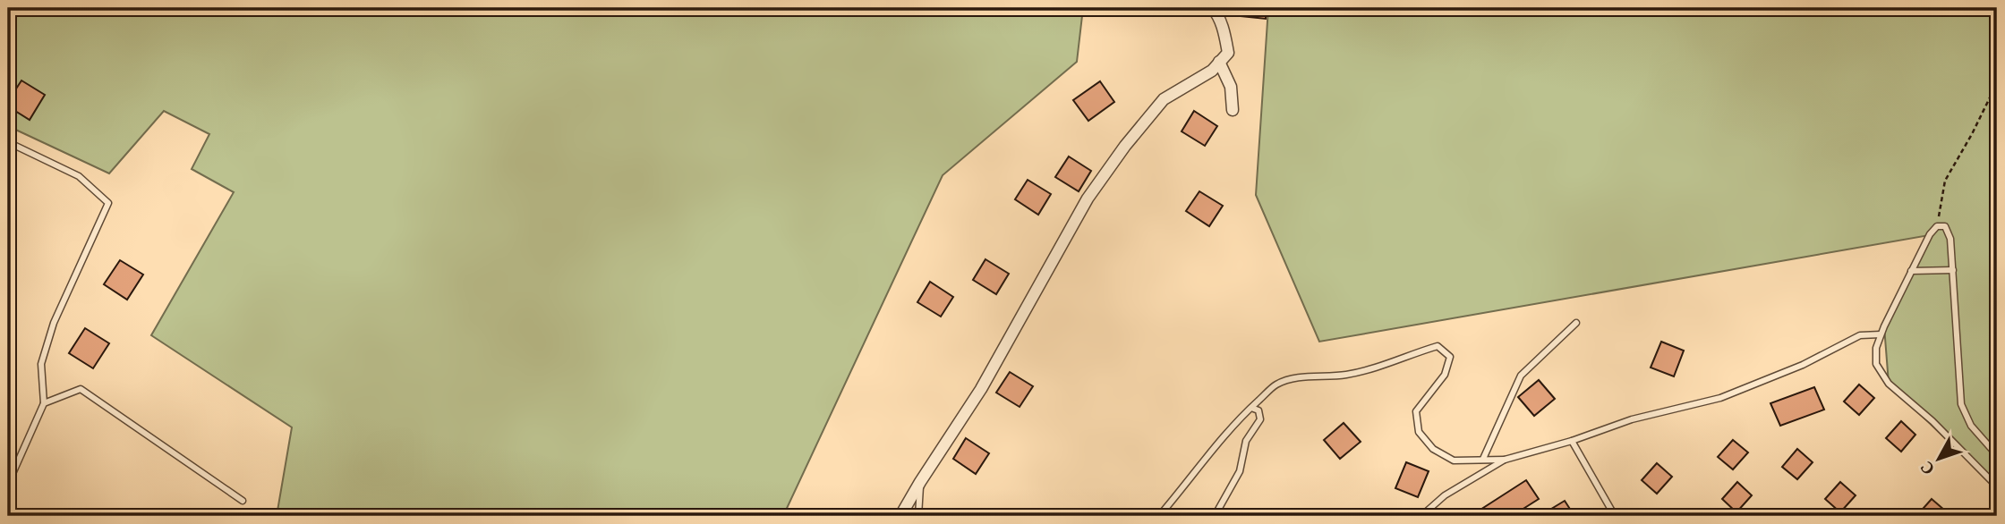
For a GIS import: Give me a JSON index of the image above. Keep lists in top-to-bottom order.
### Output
{
  "north": "bottom left"
}
